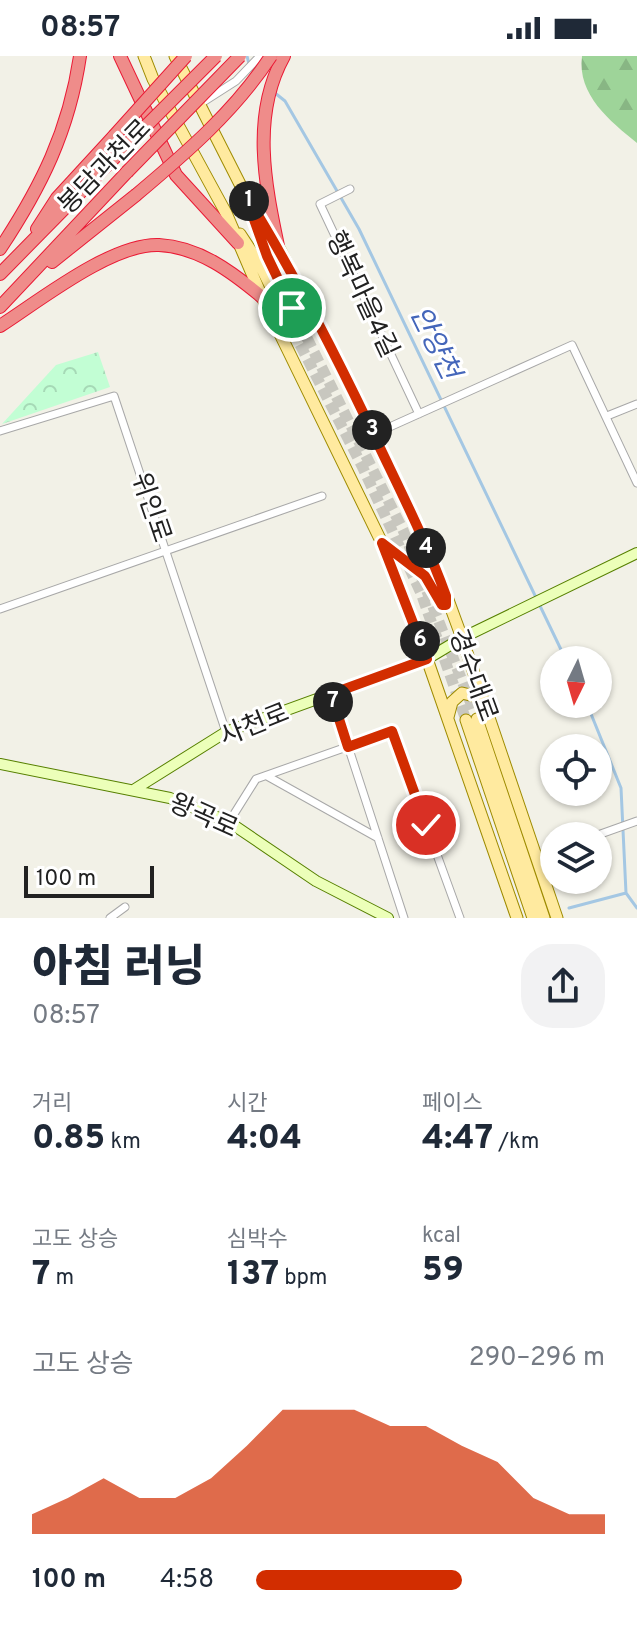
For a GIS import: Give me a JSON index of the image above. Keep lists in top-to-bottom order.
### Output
{
  "streets": {
    "highway": ["봉담과천로"],
    "main road": ["경수대로"],
    "street": [
      "행복마을4길",
      "위인로",
      "사천로",
      "왕곡로"
    ]
  },
  "crossings": [
    ["위인로", "사천로"],
    ["경수대로", "사천로"],
    ["사천로", "왕곡로"]
  ],
  "water": ["안양천"],
  "scale_bar": "100 m",
  "north": "bottom",
  "page": {
    "status": "08:57",
    "pins": [
      "1",
      "3",
      "4",
      "6",
      "7"
    ],
    "scale": "100 m",
    "heading": ["아침 러닝", "08:57"],
    "stats": [
      ["거리", "0.85 km"],
      ["시간", "4:04"],
      ["페이스", "4:47 /km"],
      ["고도 상승", "7 m"],
      ["심박수", "137 bpm"],
      ["kcal", "59"]
    ],
    "chart": ["고도 상승", "290–296 m"],
    "list": [
      {
        "name": "100 m",
        "note": "4:58"
      }
    ]
  }
}
